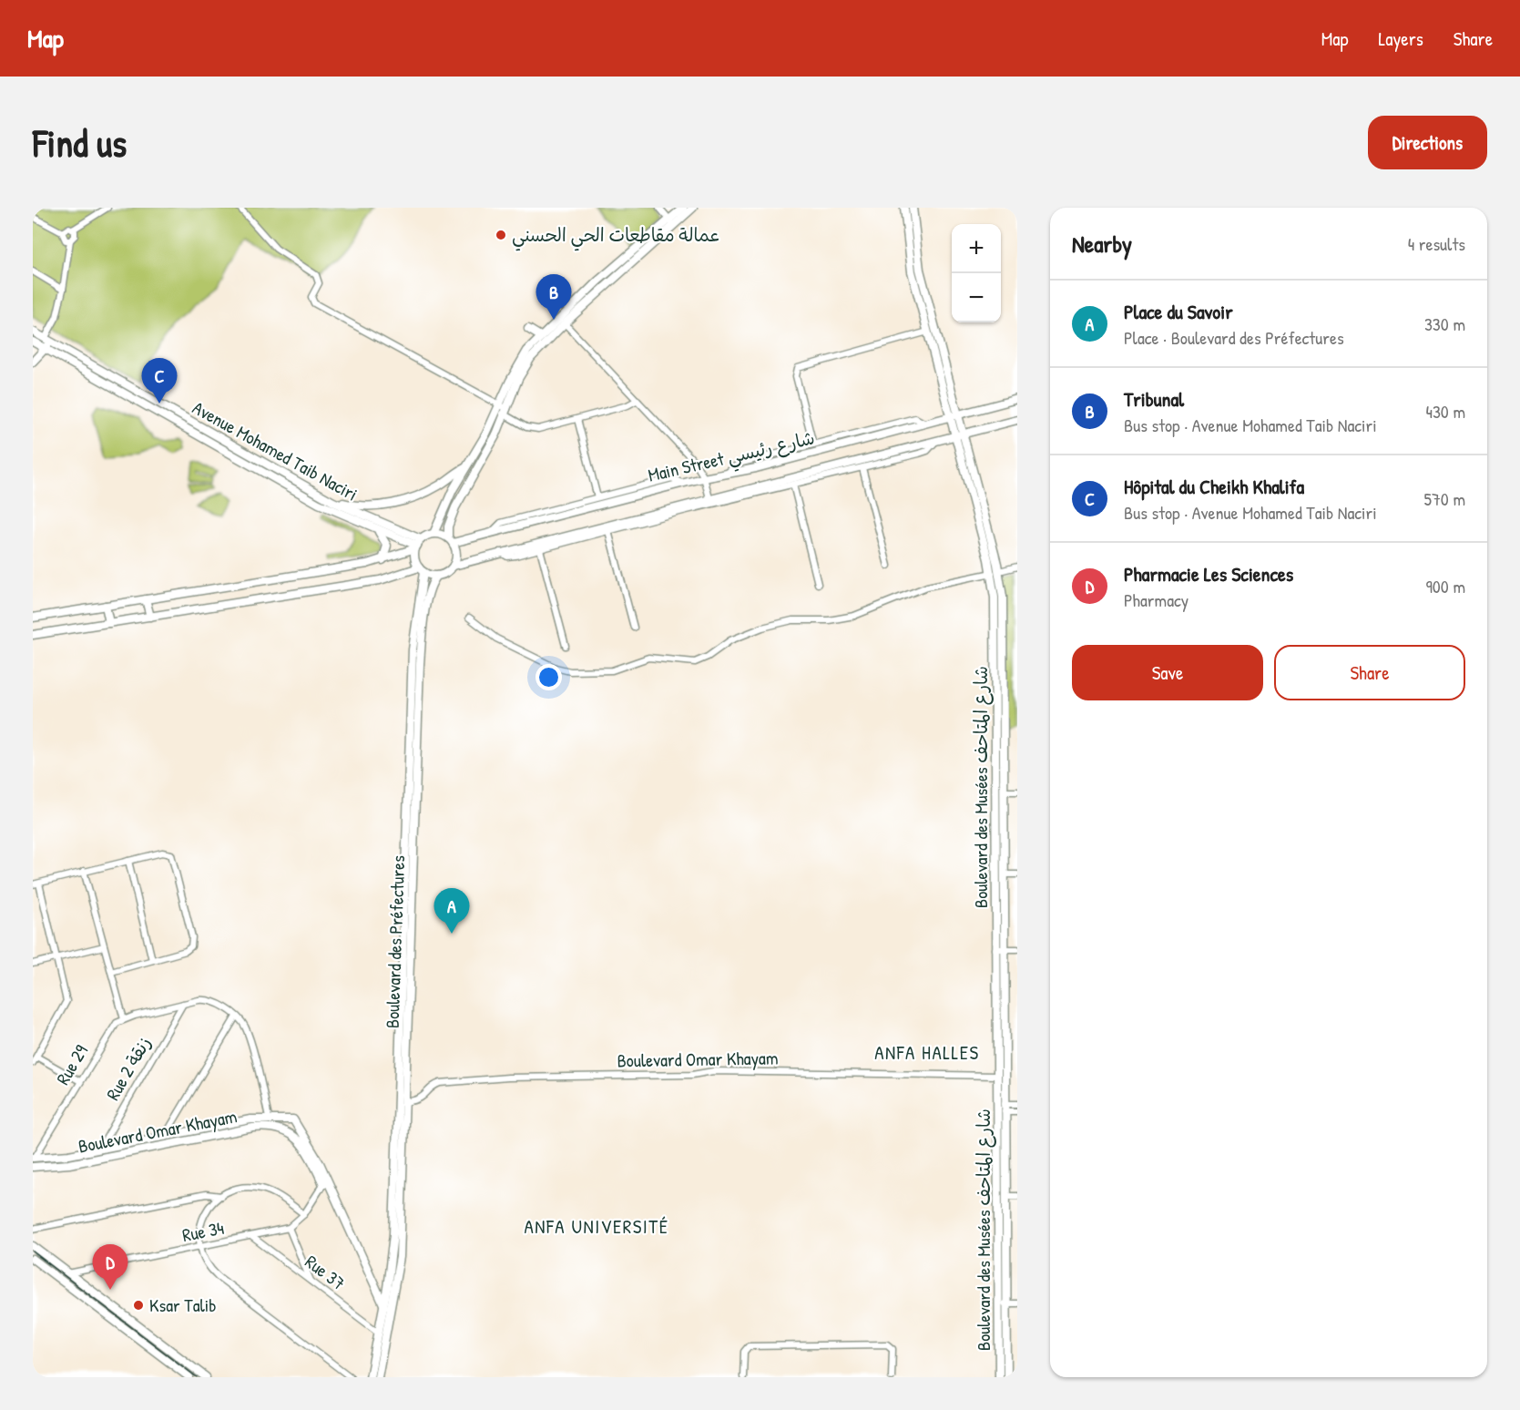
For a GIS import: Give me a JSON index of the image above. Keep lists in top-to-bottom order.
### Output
{
  "streets": {
    "street": [
      "Avenue Mohamed Taib Naciri",
      "Main Street شارع رئيسي",
      "Boulevard des Musées شارع المتاحف",
      "Boulevard des Préfectures",
      "Boulevard Omar Khayam",
      "Rue 29",
      "Rue 2 زنقة",
      "Rue 34",
      "Rue 37"
    ]
  },
  "crossings": [
    ["Avenue Mohamed Taib Naciri", "Main Street شارع رئيسي"],
    ["Avenue Mohamed Taib Naciri", "Boulevard des Préfectures"],
    ["Main Street شارع رئيسي", "Boulevard des Musées شارع المتاحف"],
    ["Main Street شارع رئيسي", "Boulevard des Préfectures"],
    ["Boulevard des Musées شارع المتاحف", "Boulevard Omar Khayam"],
    ["Boulevard des Préfectures", "Boulevard Omar Khayam"],
    ["Boulevard des Préfectures", "Rue 37"],
    ["Boulevard Omar Khayam", "Rue 29"],
    ["Boulevard Omar Khayam", "Rue 2 زنقة"],
    ["Rue 34", "Rue 37"]
  ],
  "districts": ["ANFA HALLES", "ANFA UNIVERSITÉ"],
  "places": ["عمالة مقاطعات الحي الحسني", "Ksar Talib"],
  "page": {
    "header": "Map",
    "nav": ["Map", "Layers", "Share"],
    "buttons": [
      "Directions",
      ["Save", "Share"]
    ],
    "title": "Find us",
    "heading": ["Nearby", "4 results"],
    "map_buttons": ["+", "−"],
    "pins": [
      "B",
      "C",
      "A",
      "D"
    ],
    "list": [
      {
        "mark": "A",
        "name": "Place du Savoir",
        "note": "Place · Boulevard des Préfectures",
        "value": "330 m"
      },
      {
        "mark": "B",
        "name": "Tribunal",
        "note": "Bus stop · Avenue Mohamed Taib Naciri",
        "value": "430 m"
      },
      {
        "mark": "C",
        "name": "Hôpital du Cheikh Khalifa",
        "note": "Bus stop · Avenue Mohamed Taib Naciri",
        "value": "570 m"
      },
      {
        "mark": "D",
        "name": "Pharmacie Les Sciences",
        "note": "Pharmacy",
        "value": "900 m"
      }
    ]
  }
}
